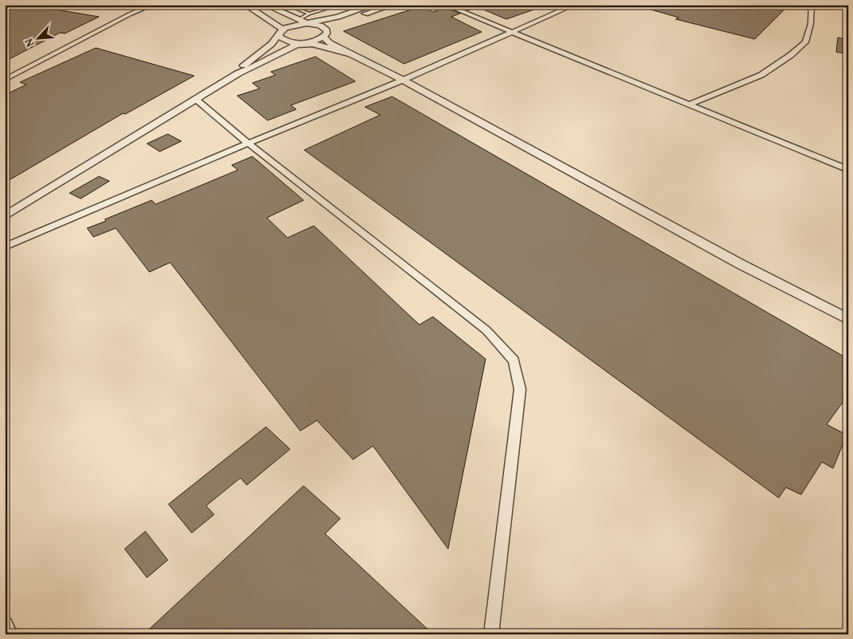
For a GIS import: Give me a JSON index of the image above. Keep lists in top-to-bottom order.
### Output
{
  "north": "bottom left"
}
